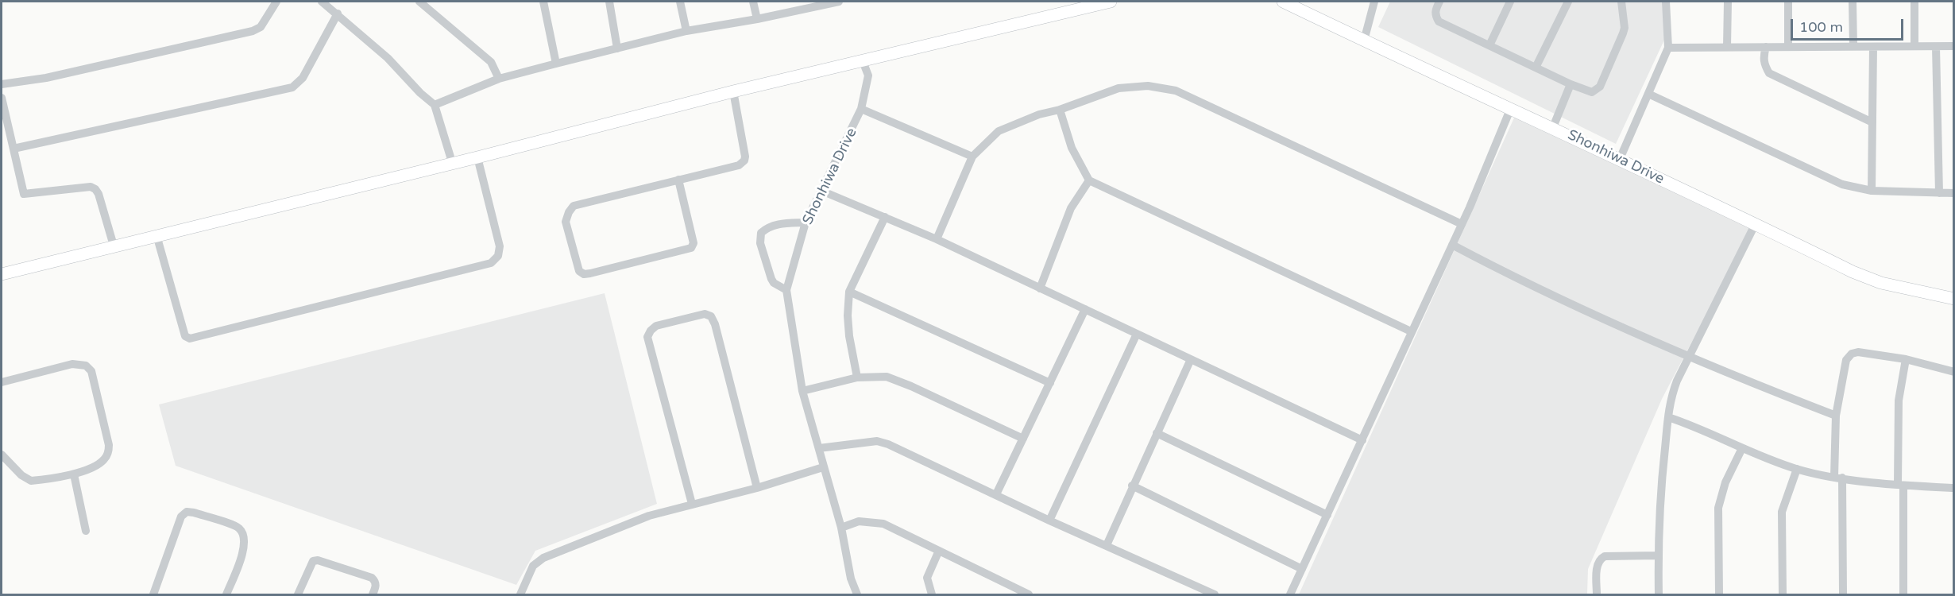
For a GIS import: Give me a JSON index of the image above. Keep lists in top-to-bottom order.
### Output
{
  "streets": {
    "street": ["Shonhiwa Drive"]
  },
  "scale_bar": "100 m"
}
